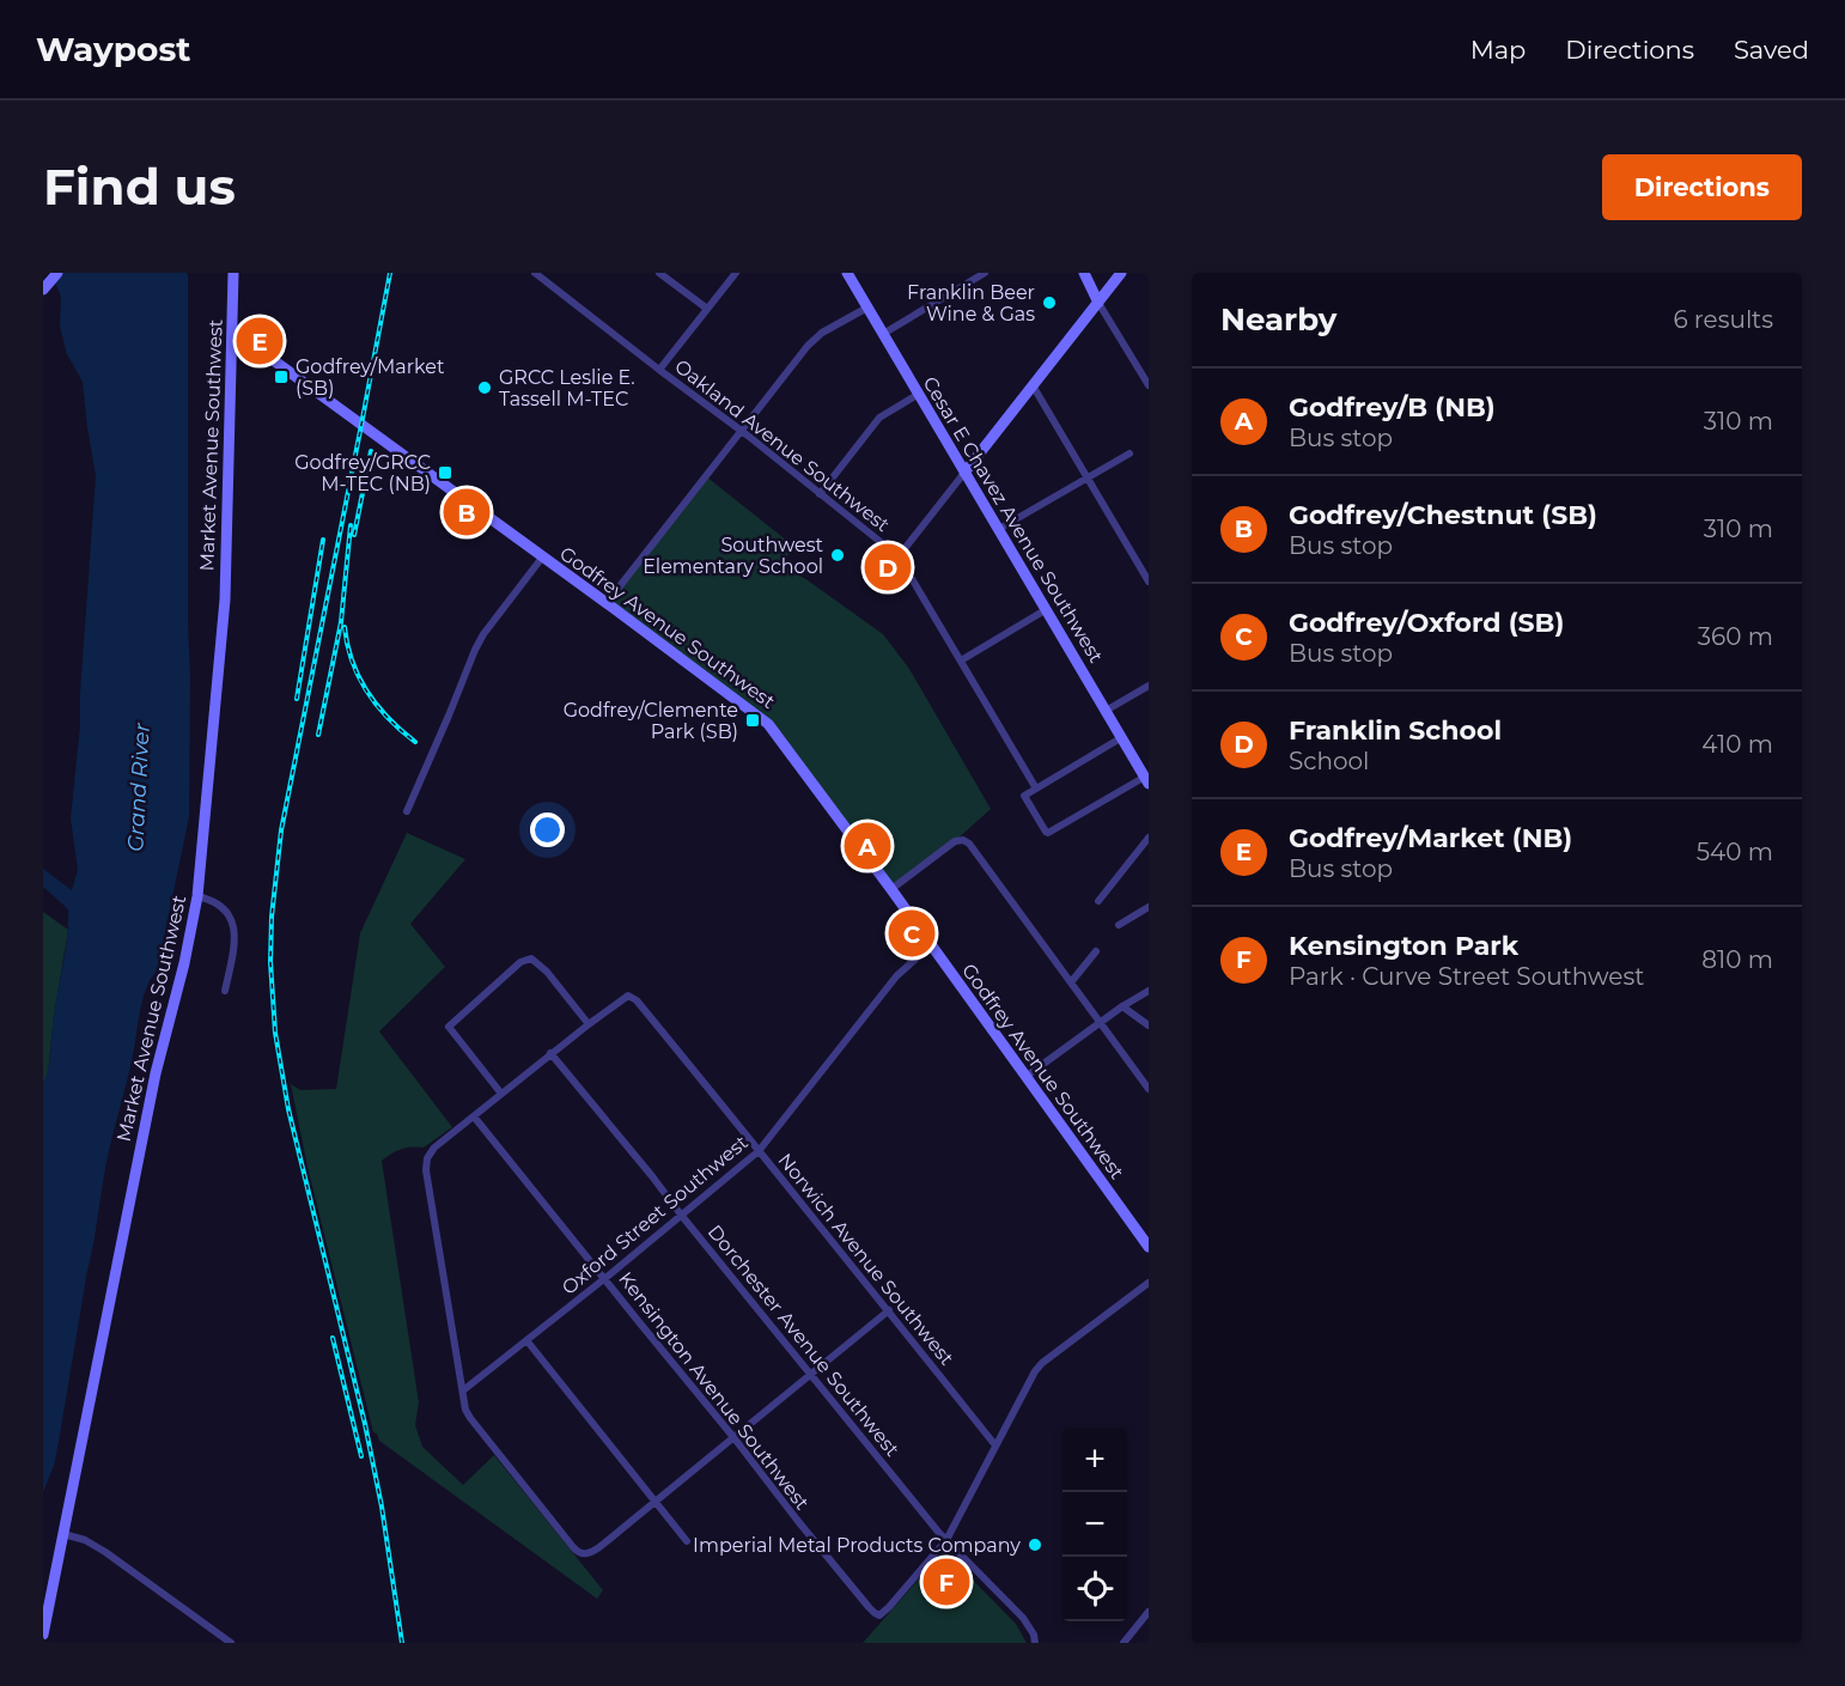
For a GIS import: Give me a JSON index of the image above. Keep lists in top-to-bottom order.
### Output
{
  "streets": {
    "main road": ["Market Avenue Southwest", "Cesar E Chavez Avenue Southwest", "Godfrey Avenue Southwest"],
    "street": [
      "Oakland Avenue Southwest",
      "Oxford Street Southwest",
      "Norwich Avenue Southwest",
      "Dorchester Avenue Southwest",
      "Kensington Avenue Southwest"
    ]
  },
  "crossings": [
    ["Market Avenue Southwest", "Godfrey Avenue Southwest"],
    ["Godfrey Avenue Southwest", "Oxford Street Southwest"],
    ["Oxford Street Southwest", "Norwich Avenue Southwest"],
    ["Oxford Street Southwest", "Dorchester Avenue Southwest"],
    ["Oxford Street Southwest", "Kensington Avenue Southwest"],
    ["Dorchester Avenue Southwest", "Kensington Avenue Southwest"]
  ],
  "water": ["Grand River"],
  "places": {
    "other": [
      "Franklin Beer Wine & Gas",
      "GRCC Leslie E. Tassell M-TEC",
      "Southwest Elementary School",
      "Imperial Metal Products Company"
    ],
    "transit": ["Godfrey/Market (SB)", "Godfrey/GRCC M-TEC (NB)", "Godfrey/Clemente Park (SB)"]
  },
  "page": {
    "header": "Waypost",
    "nav": ["Map", "Directions", "Saved"],
    "buttons": "Directions",
    "title": "Find us",
    "heading": ["Nearby", "6 results"],
    "pins": [
      "E",
      "B",
      "D",
      "A",
      "C",
      "F"
    ],
    "list": [
      {
        "mark": "A",
        "name": "Godfrey/B (NB)",
        "note": "Bus stop",
        "value": "310 m"
      },
      {
        "mark": "B",
        "name": "Godfrey/Chestnut (SB)",
        "note": "Bus stop",
        "value": "310 m"
      },
      {
        "mark": "C",
        "name": "Godfrey/Oxford (SB)",
        "note": "Bus stop",
        "value": "360 m"
      },
      {
        "mark": "D",
        "name": "Franklin School",
        "note": "School",
        "value": "410 m"
      },
      {
        "mark": "E",
        "name": "Godfrey/Market (NB)",
        "note": "Bus stop",
        "value": "540 m"
      },
      {
        "mark": "F",
        "name": "Kensington Park",
        "note": "Park · Curve Street Southwest",
        "value": "810 m"
      }
    ],
    "map_buttons": ["+", "−"]
  }
}
